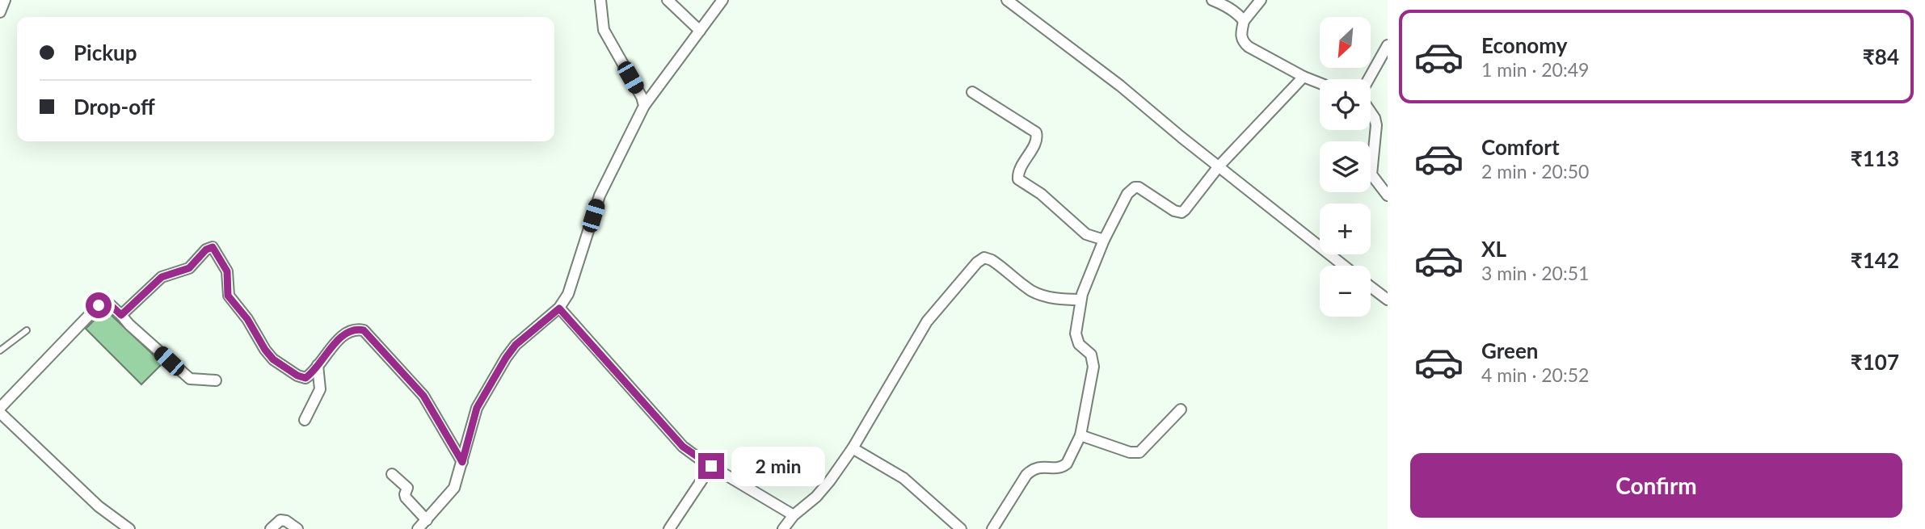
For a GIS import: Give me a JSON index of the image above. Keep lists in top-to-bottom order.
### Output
{
  "north": "bottom left",
  "page": {
    "list": [
      {
        "name": "Economy",
        "note": "1 min · 20:49",
        "value": "₹84"
      },
      {
        "name": "Comfort",
        "note": "2 min · 20:50",
        "value": "₹113"
      },
      {
        "name": "XL",
        "note": "3 min · 20:51",
        "value": "₹142"
      },
      {
        "name": "Green",
        "note": "4 min · 20:52",
        "value": "₹107"
      }
    ],
    "map_buttons": ["+", "−"],
    "banner": ["Pickup", "Drop-off"],
    "buttons": "Confirm",
    "bubble": "2 min"
  }
}
